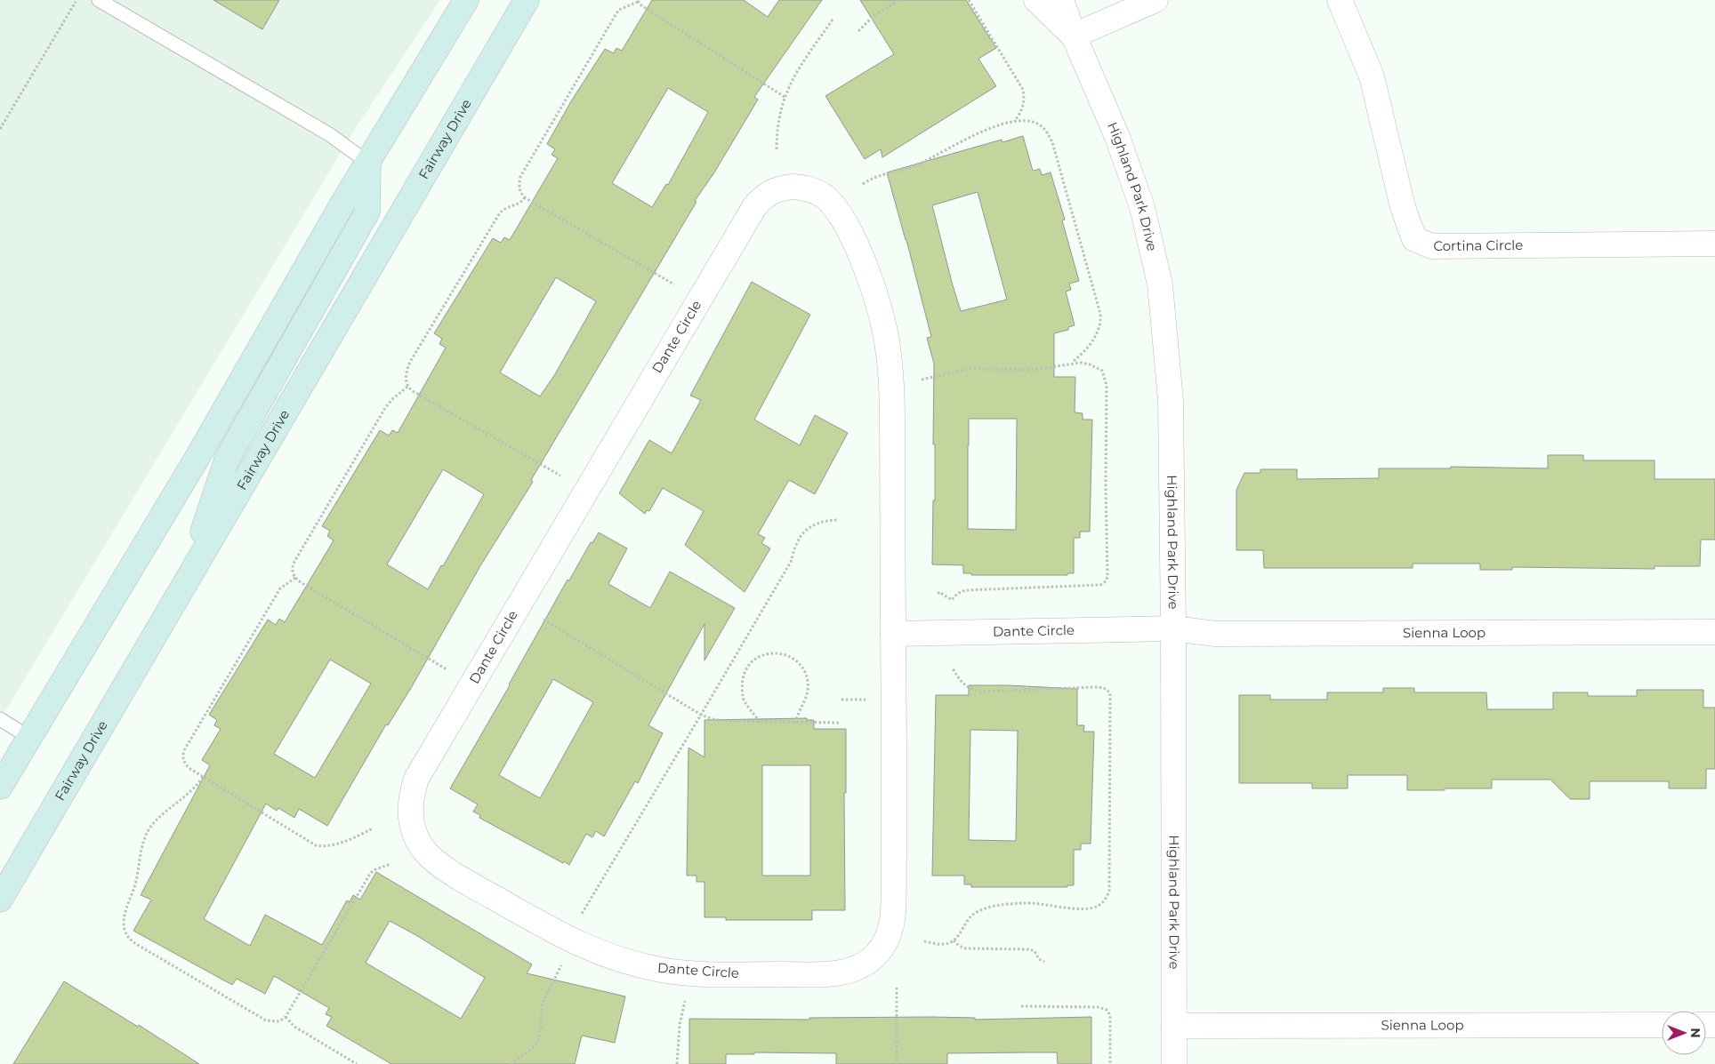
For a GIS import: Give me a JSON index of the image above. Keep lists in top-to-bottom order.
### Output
{
  "streets": {
    "main road": ["Fairway Drive"],
    "street": [
      "Highland Park Drive",
      "Cortina Circle",
      "Dante Circle",
      "Sienna Loop"
    ]
  },
  "crossings": [
    ["Highland Park Drive", "Dante Circle"],
    ["Highland Park Drive", "Sienna Loop"],
    ["Dante Circle", "Sienna Loop"]
  ],
  "north": "right"
}
